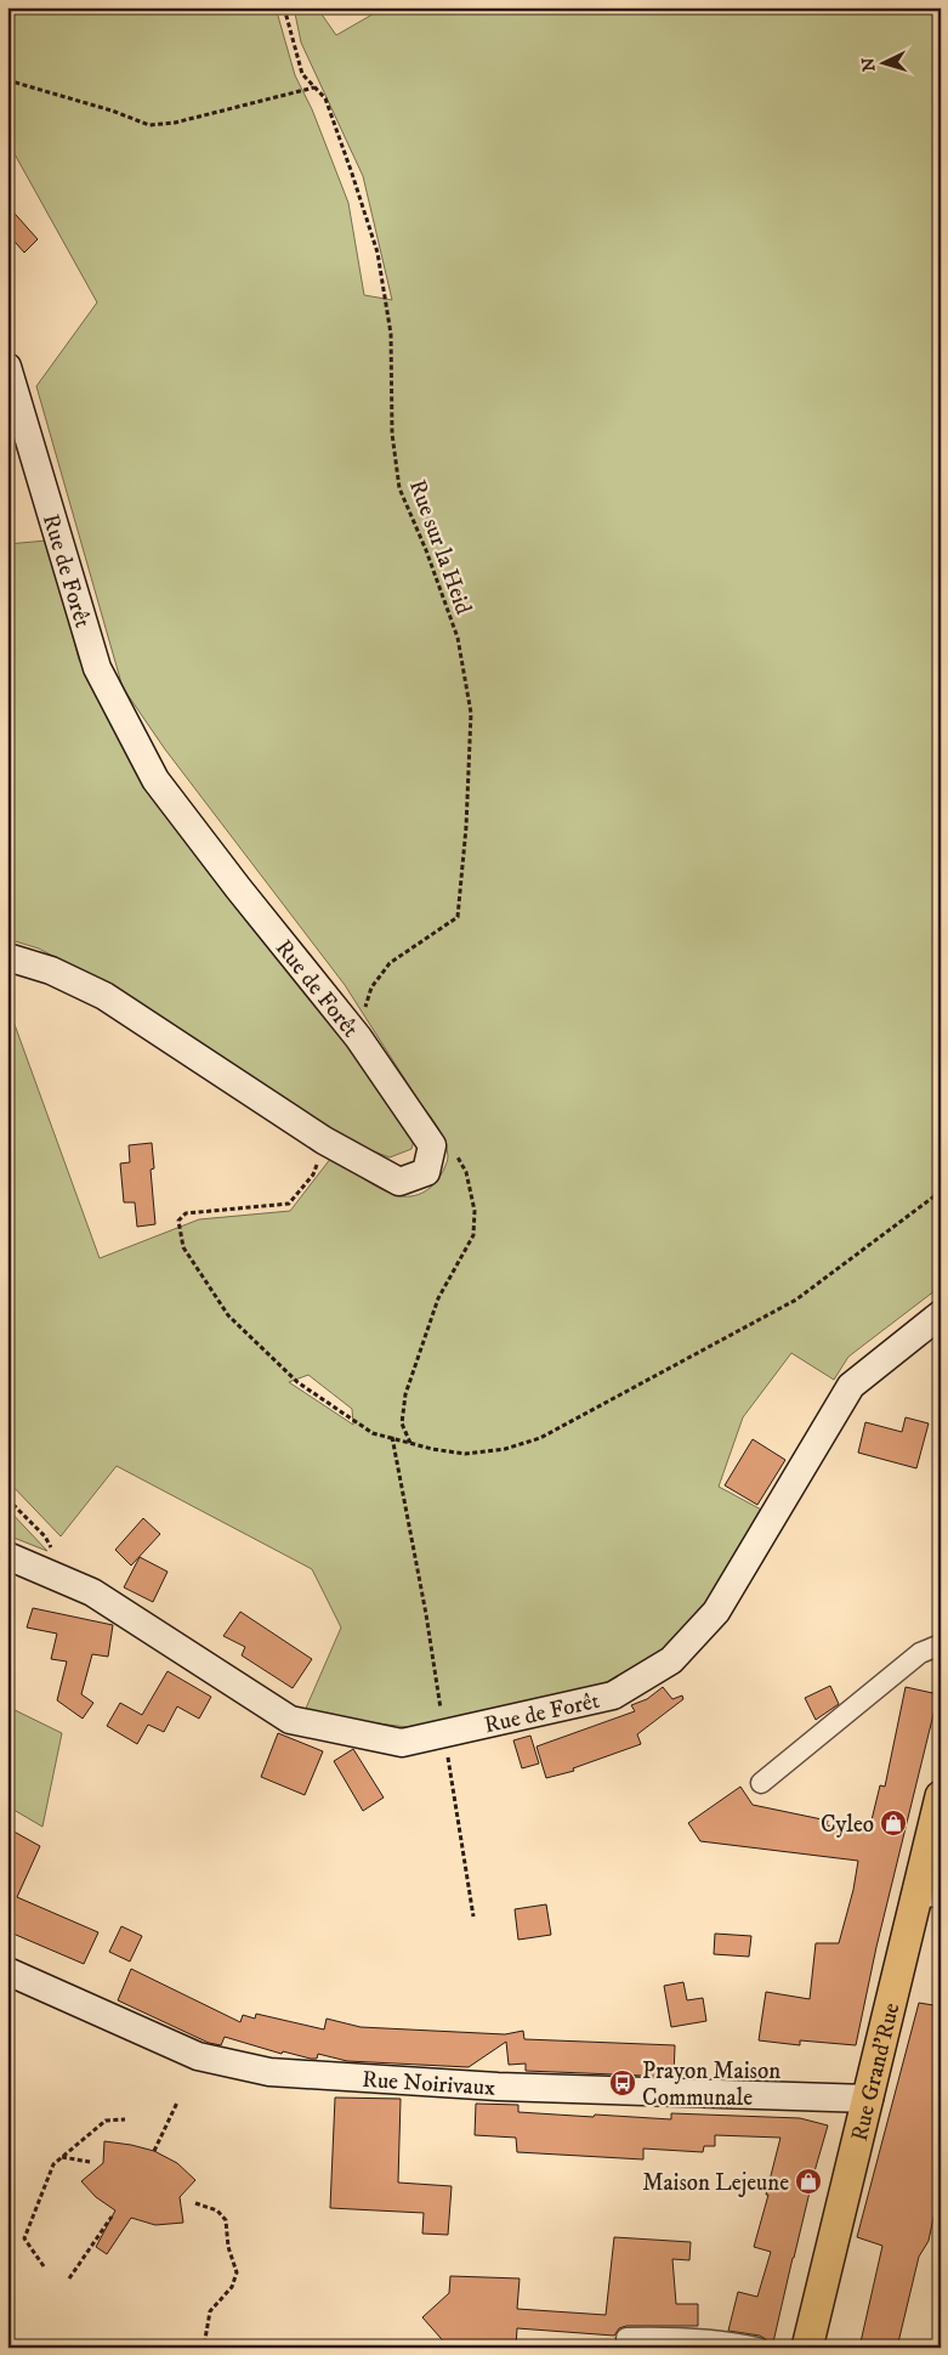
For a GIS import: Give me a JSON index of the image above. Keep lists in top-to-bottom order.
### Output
{
  "streets": {
    "main road": ["Rue Grand'Rue"],
    "street": ["Rue de Forêt", "Rue Noirivaux"],
    "path": ["Rue sur la Heid"]
  },
  "crossings": [
    ["Rue sur la Heid", "Rue de Forêt"],
    ["Rue Grand'Rue", "Rue Noirivaux"]
  ],
  "places": {
    "shop": ["Cyleo", "Maison Lejeune"],
    "bus stop": ["Prayon Maison Communale"]
  },
  "north": "left"
}
